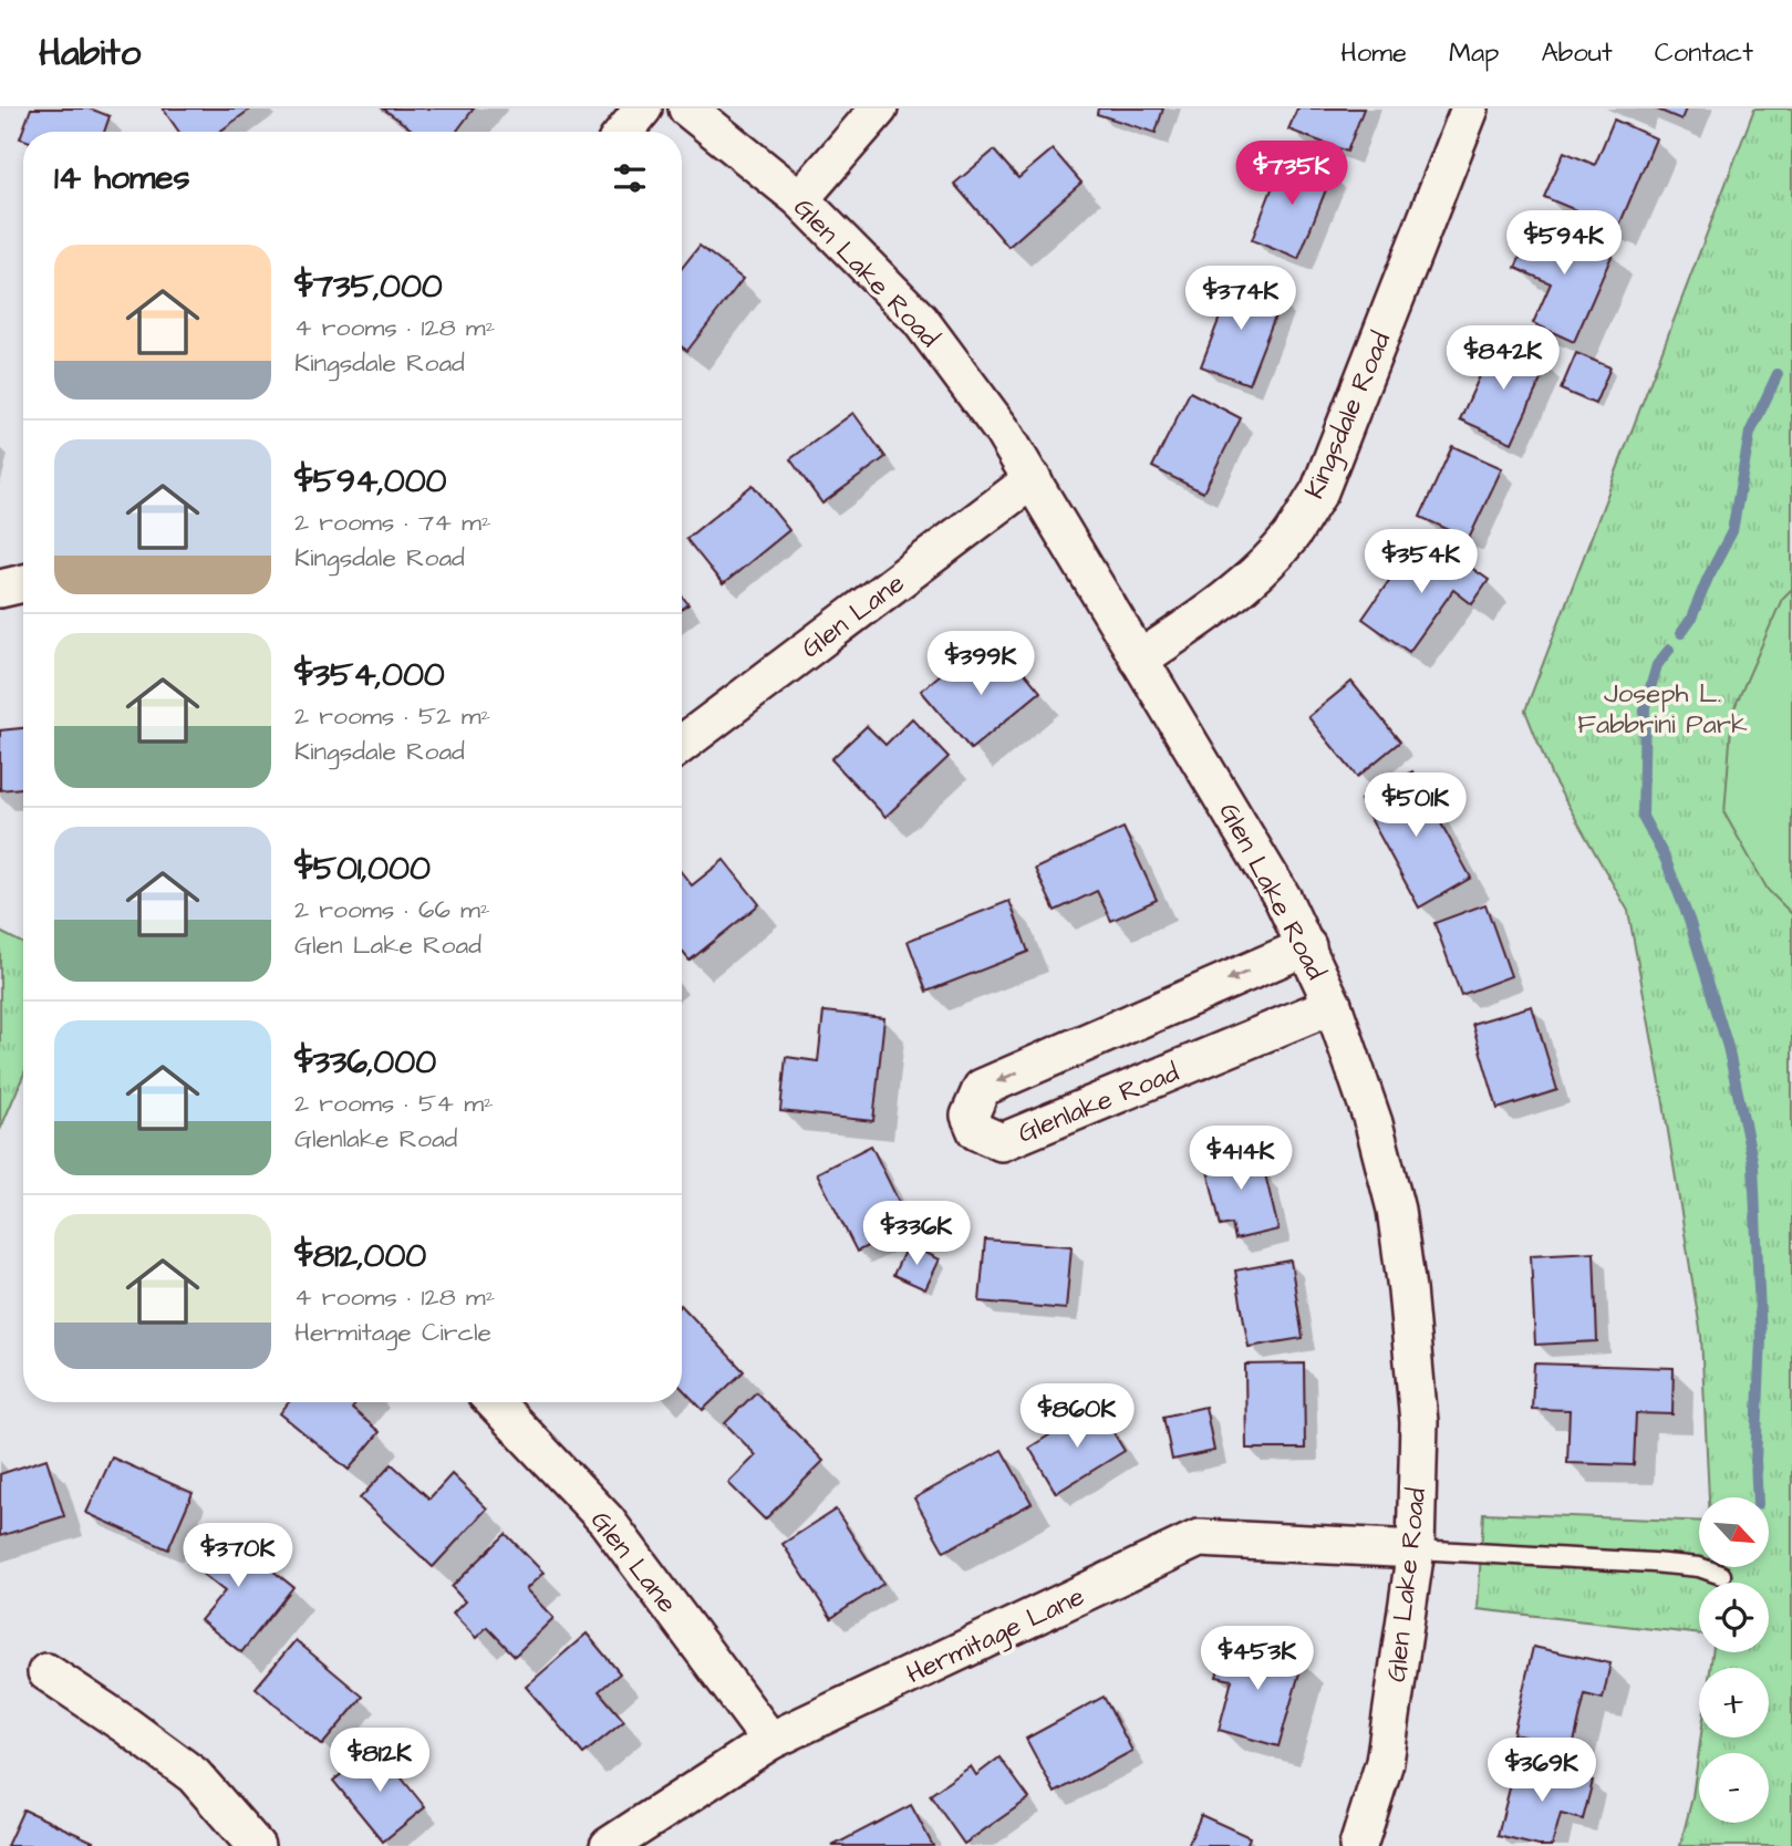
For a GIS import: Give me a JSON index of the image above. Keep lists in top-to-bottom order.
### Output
{
  "streets": {
    "street": [
      "Glen Lake Road",
      "Kingsdale Road",
      "Glen Lane",
      "Glenlake Road",
      "Hermitage Lane"
    ]
  },
  "crossings": [
    ["Glen Lake Road", "Kingsdale Road"],
    ["Glen Lake Road", "Glen Lane"],
    ["Glen Lake Road", "Glenlake Road"],
    ["Glen Lake Road", "Hermitage Lane"],
    ["Glen Lane", "Hermitage Lane"]
  ],
  "parks": ["Joseph L. Fabbrini Park"],
  "north": "bottom right",
  "page": {
    "header": "Habito",
    "nav": [
      "Home",
      "Map",
      "About",
      "Contact"
    ],
    "heading": "14 homes",
    "price": [
      "$735K",
      "$594K",
      "$374K",
      "$842K",
      "$354K",
      "$399K",
      "$501K",
      "$414K",
      "$336K",
      "$860K",
      "$370K",
      "$453K",
      "$812K",
      "$369K"
    ],
    "list": [
      {
        "name": "$735,000",
        "note": "4 rooms · 128 m² · Kingsdale Road"
      },
      {
        "name": "$594,000",
        "note": "2 rooms · 74 m² · Kingsdale Road"
      },
      {
        "name": "$354,000",
        "note": "2 rooms · 52 m² · Kingsdale Road"
      },
      {
        "name": "$501,000",
        "note": "2 rooms · 66 m² · Glen Lake Road"
      },
      {
        "name": "$336,000",
        "note": "2 rooms · 54 m² · Glenlake Road"
      },
      {
        "name": "$812,000",
        "note": "4 rooms · 128 m² · Hermitage Circle"
      }
    ],
    "map_buttons": ["+", "−"]
  }
}
